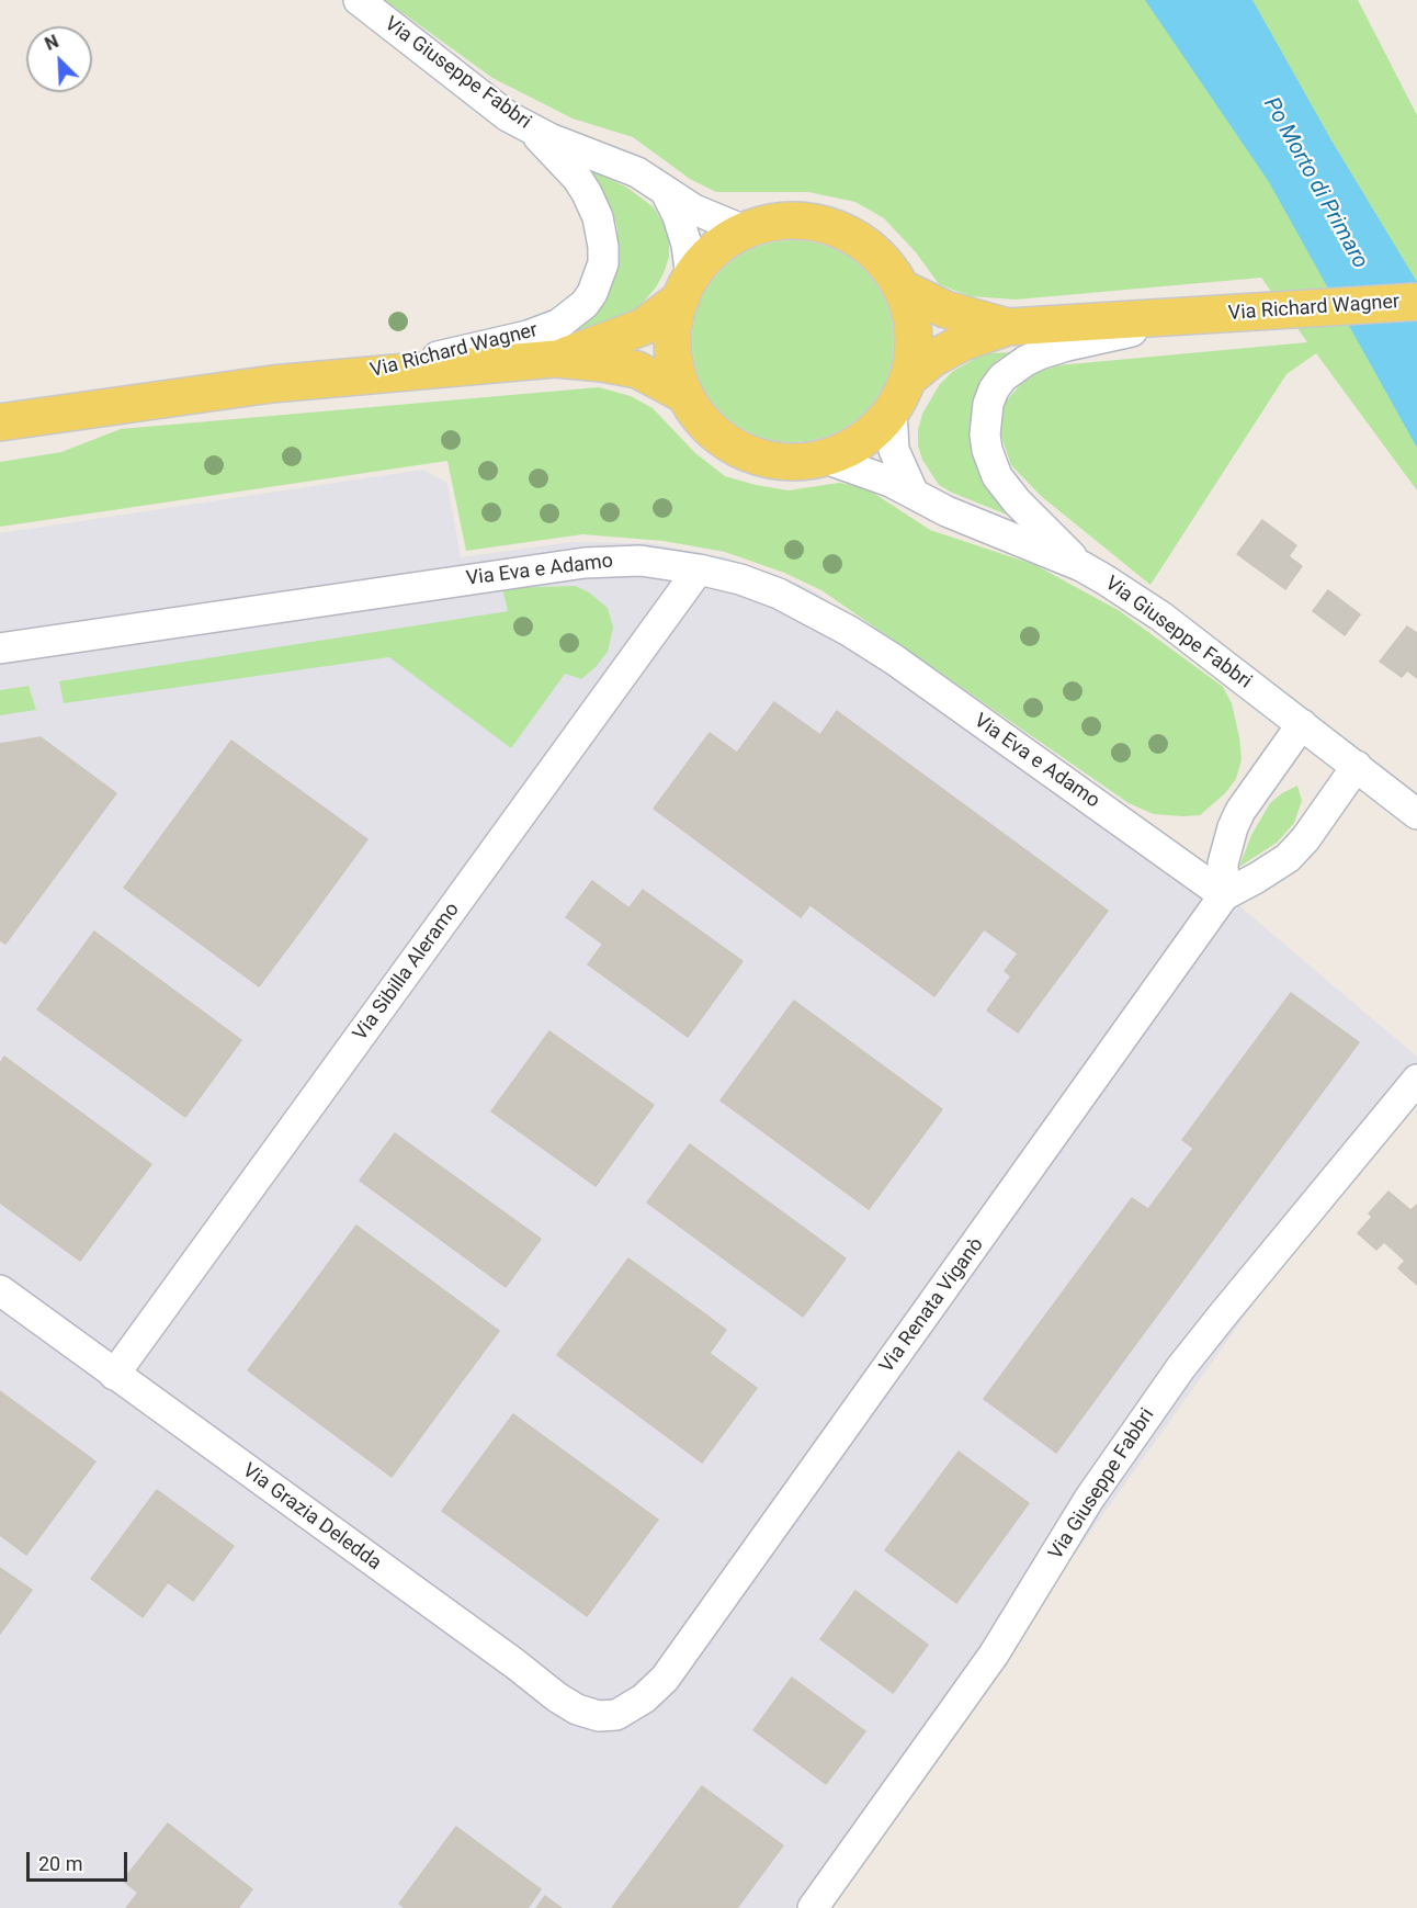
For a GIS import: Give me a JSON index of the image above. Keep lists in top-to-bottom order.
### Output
{
  "streets": {
    "main road": ["Via Richard Wagner"],
    "street": [
      "Via Giuseppe Fabbri",
      "Via Eva e Adamo",
      "Via Sibilla Aleramo",
      "Via Renata Viganò",
      "Via Grazia Deledda"
    ]
  },
  "crossings": [
    ["Via Giuseppe Fabbri", "Via Richard Wagner"],
    ["Via Giuseppe Fabbri", "Via Renata Viganò"],
    ["Via Eva e Adamo", "Via Sibilla Aleramo"],
    ["Via Eva e Adamo", "Via Renata Viganò"],
    ["Via Sibilla Aleramo", "Via Grazia Deledda"],
    ["Via Renata Viganò", "Via Grazia Deledda"]
  ],
  "water": ["Po Morto di Primaro"],
  "scale_bar": "20 m",
  "north": "top left"
}
